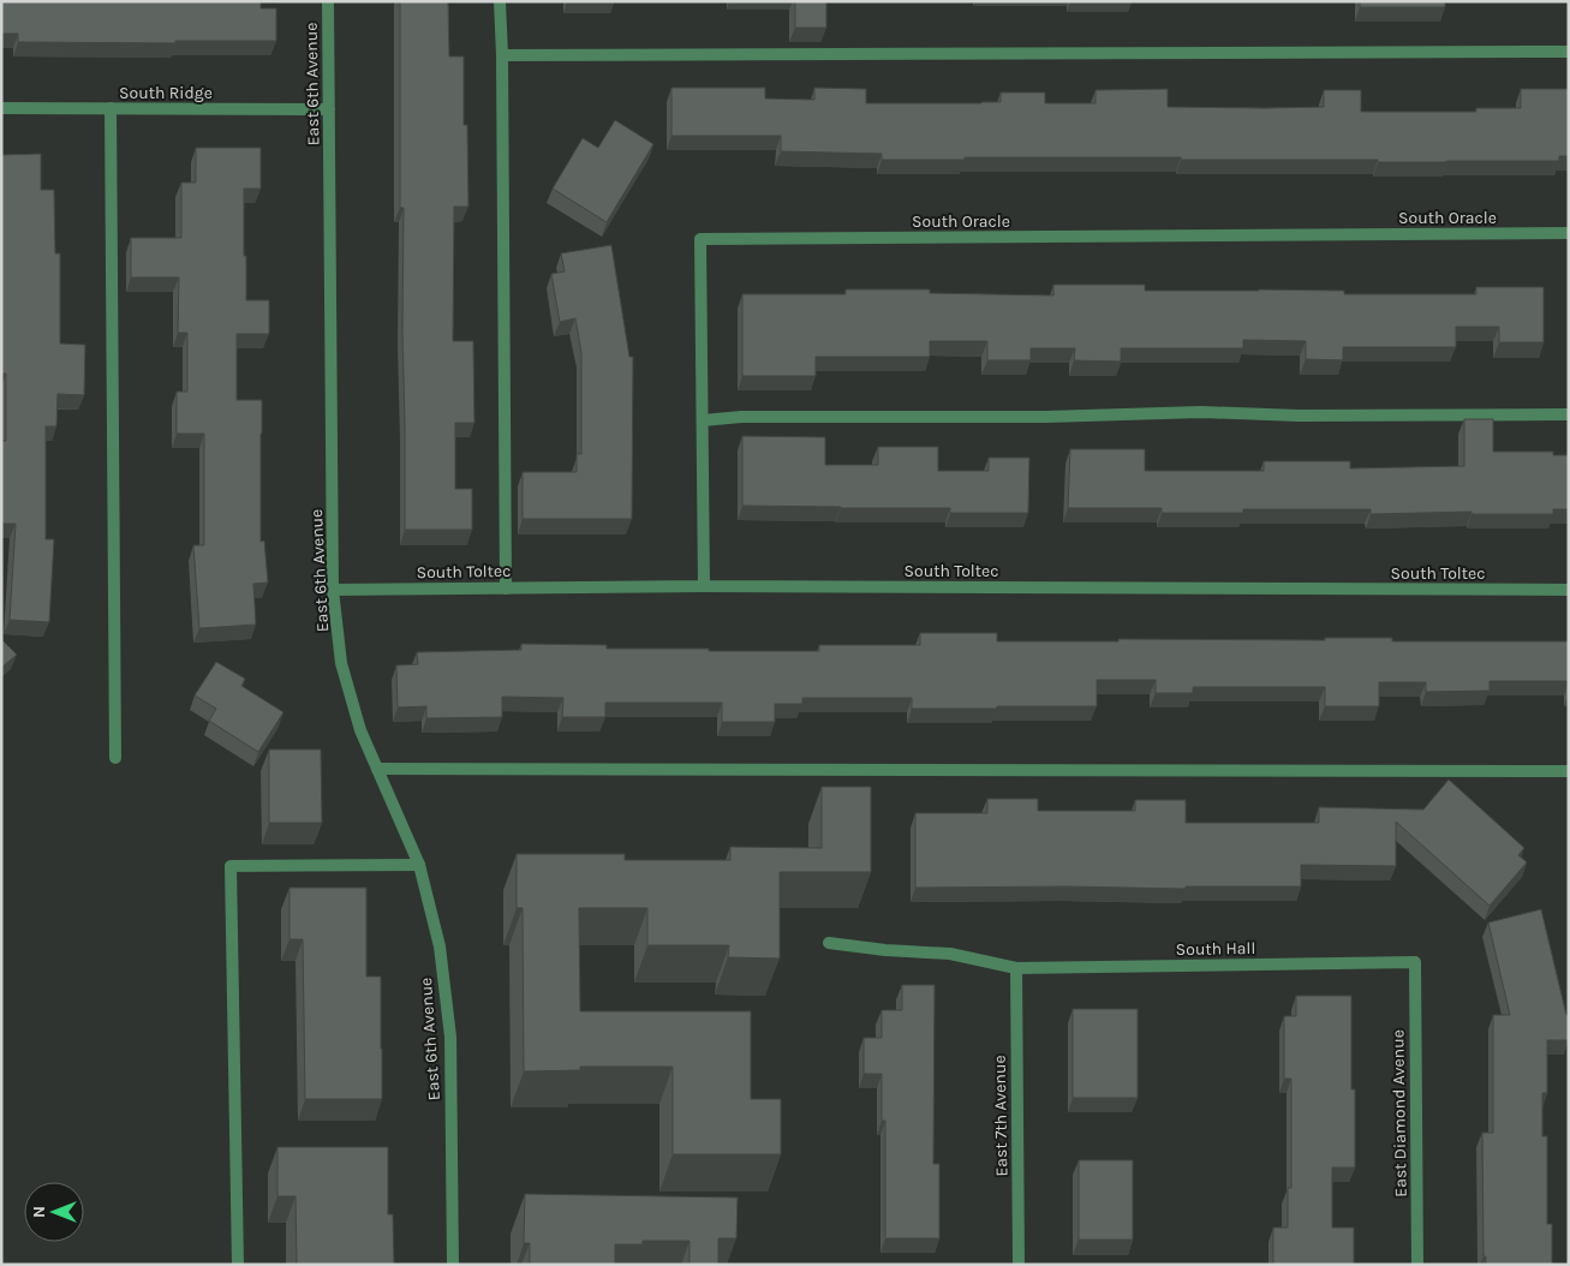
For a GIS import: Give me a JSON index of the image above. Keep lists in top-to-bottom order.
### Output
{
  "streets": {
    "street": [
      "East 6th Avenue",
      "South Ridge",
      "South Oracle",
      "South Toltec",
      "South Hall",
      "East Diamond Avenue",
      "East 7th Avenue"
    ]
  },
  "crossings": [
    ["East 6th Avenue", "South Ridge"],
    ["East 6th Avenue", "South Toltec"],
    ["South Oracle", "South Toltec"],
    ["South Hall", "East Diamond Avenue"],
    ["South Hall", "East 7th Avenue"]
  ],
  "north": "left"
}
